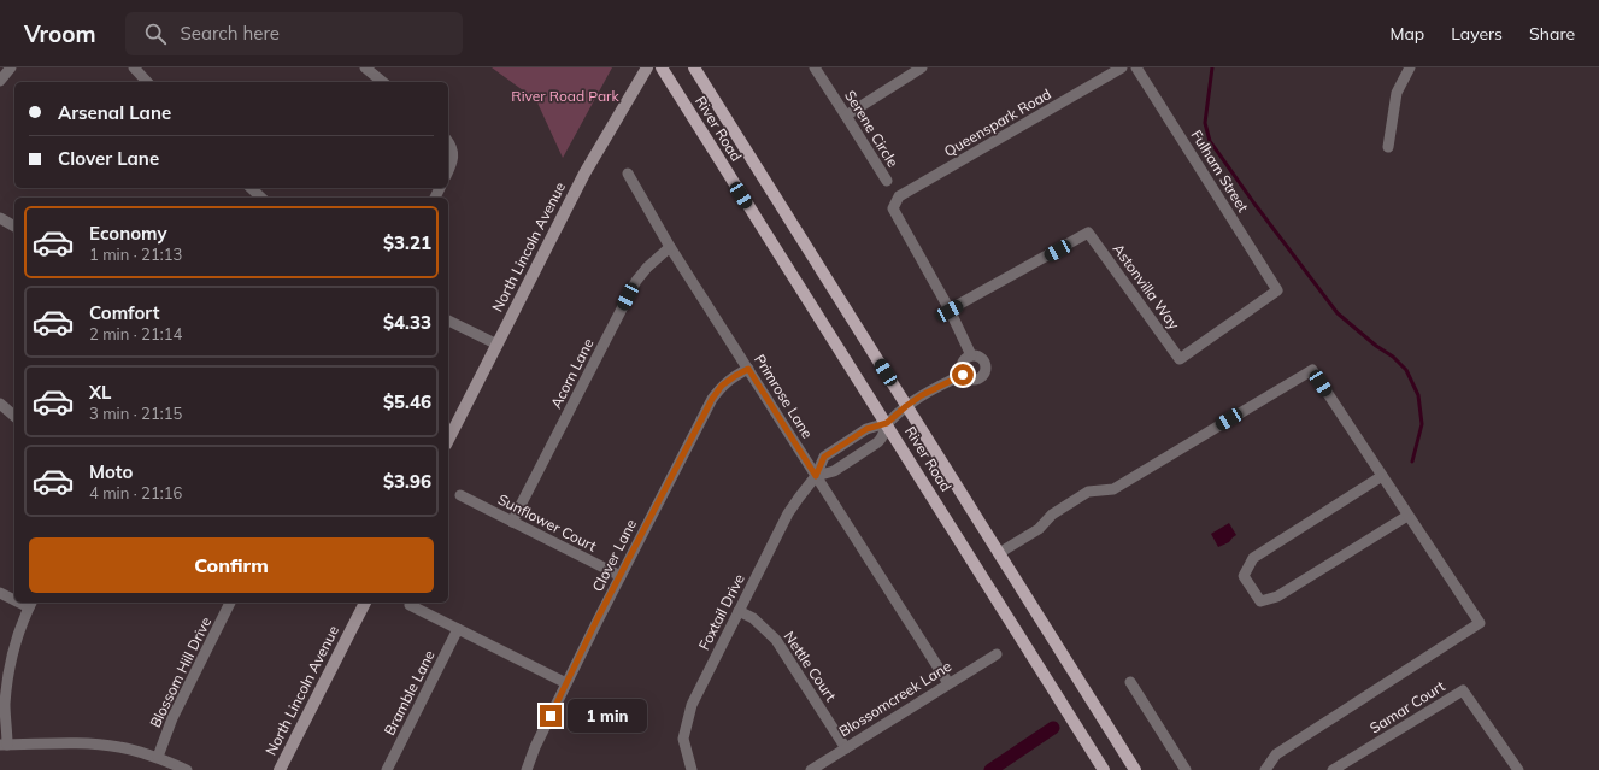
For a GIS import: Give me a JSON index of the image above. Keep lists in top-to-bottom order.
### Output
{
  "streets": {
    "main road": ["River Road", "North Lincoln Avenue"],
    "street": [
      "Queenspark Road",
      "Serene Circle",
      "Fulham Street",
      "Astonvilla Way",
      "Acorn Lane",
      "Primrose Lane",
      "Sunflower Court",
      "Clover Lane",
      "Foxtail Drive",
      "Nettle Court",
      "Blossom Hill Drive",
      "Bramble Lane",
      "Blossomcreek Lane",
      "Samar Court"
    ]
  },
  "crossings": [
    ["Queenspark Road", "Astonvilla Way"],
    ["River Road", "Foxtail Drive"],
    ["Fulham Street", "Astonvilla Way"],
    ["Acorn Lane", "Primrose Lane"],
    ["Acorn Lane", "Sunflower Court"],
    ["Primrose Lane", "Clover Lane"],
    ["Primrose Lane", "Foxtail Drive"],
    ["Primrose Lane", "Blossomcreek Lane"],
    ["Sunflower Court", "Clover Lane"],
    ["Foxtail Drive", "Nettle Court"],
    ["Nettle Court", "Blossomcreek Lane"]
  ],
  "parks": ["River Road Park"],
  "page": {
    "header": "Vroom",
    "search": "Search here",
    "nav": ["Map", "Layers", "Share"],
    "banner": ["Arsenal Lane", "Clover Lane"],
    "list": [
      {
        "name": "Economy",
        "note": "1 min · 21:13",
        "value": "$3.21"
      },
      {
        "name": "Comfort",
        "note": "2 min · 21:14",
        "value": "$4.33"
      },
      {
        "name": "XL",
        "note": "3 min · 21:15",
        "value": "$5.46"
      },
      {
        "name": "Moto",
        "note": "4 min · 21:16",
        "value": "$3.96"
      }
    ],
    "buttons": "Confirm",
    "bubble": "1 min"
  }
}
